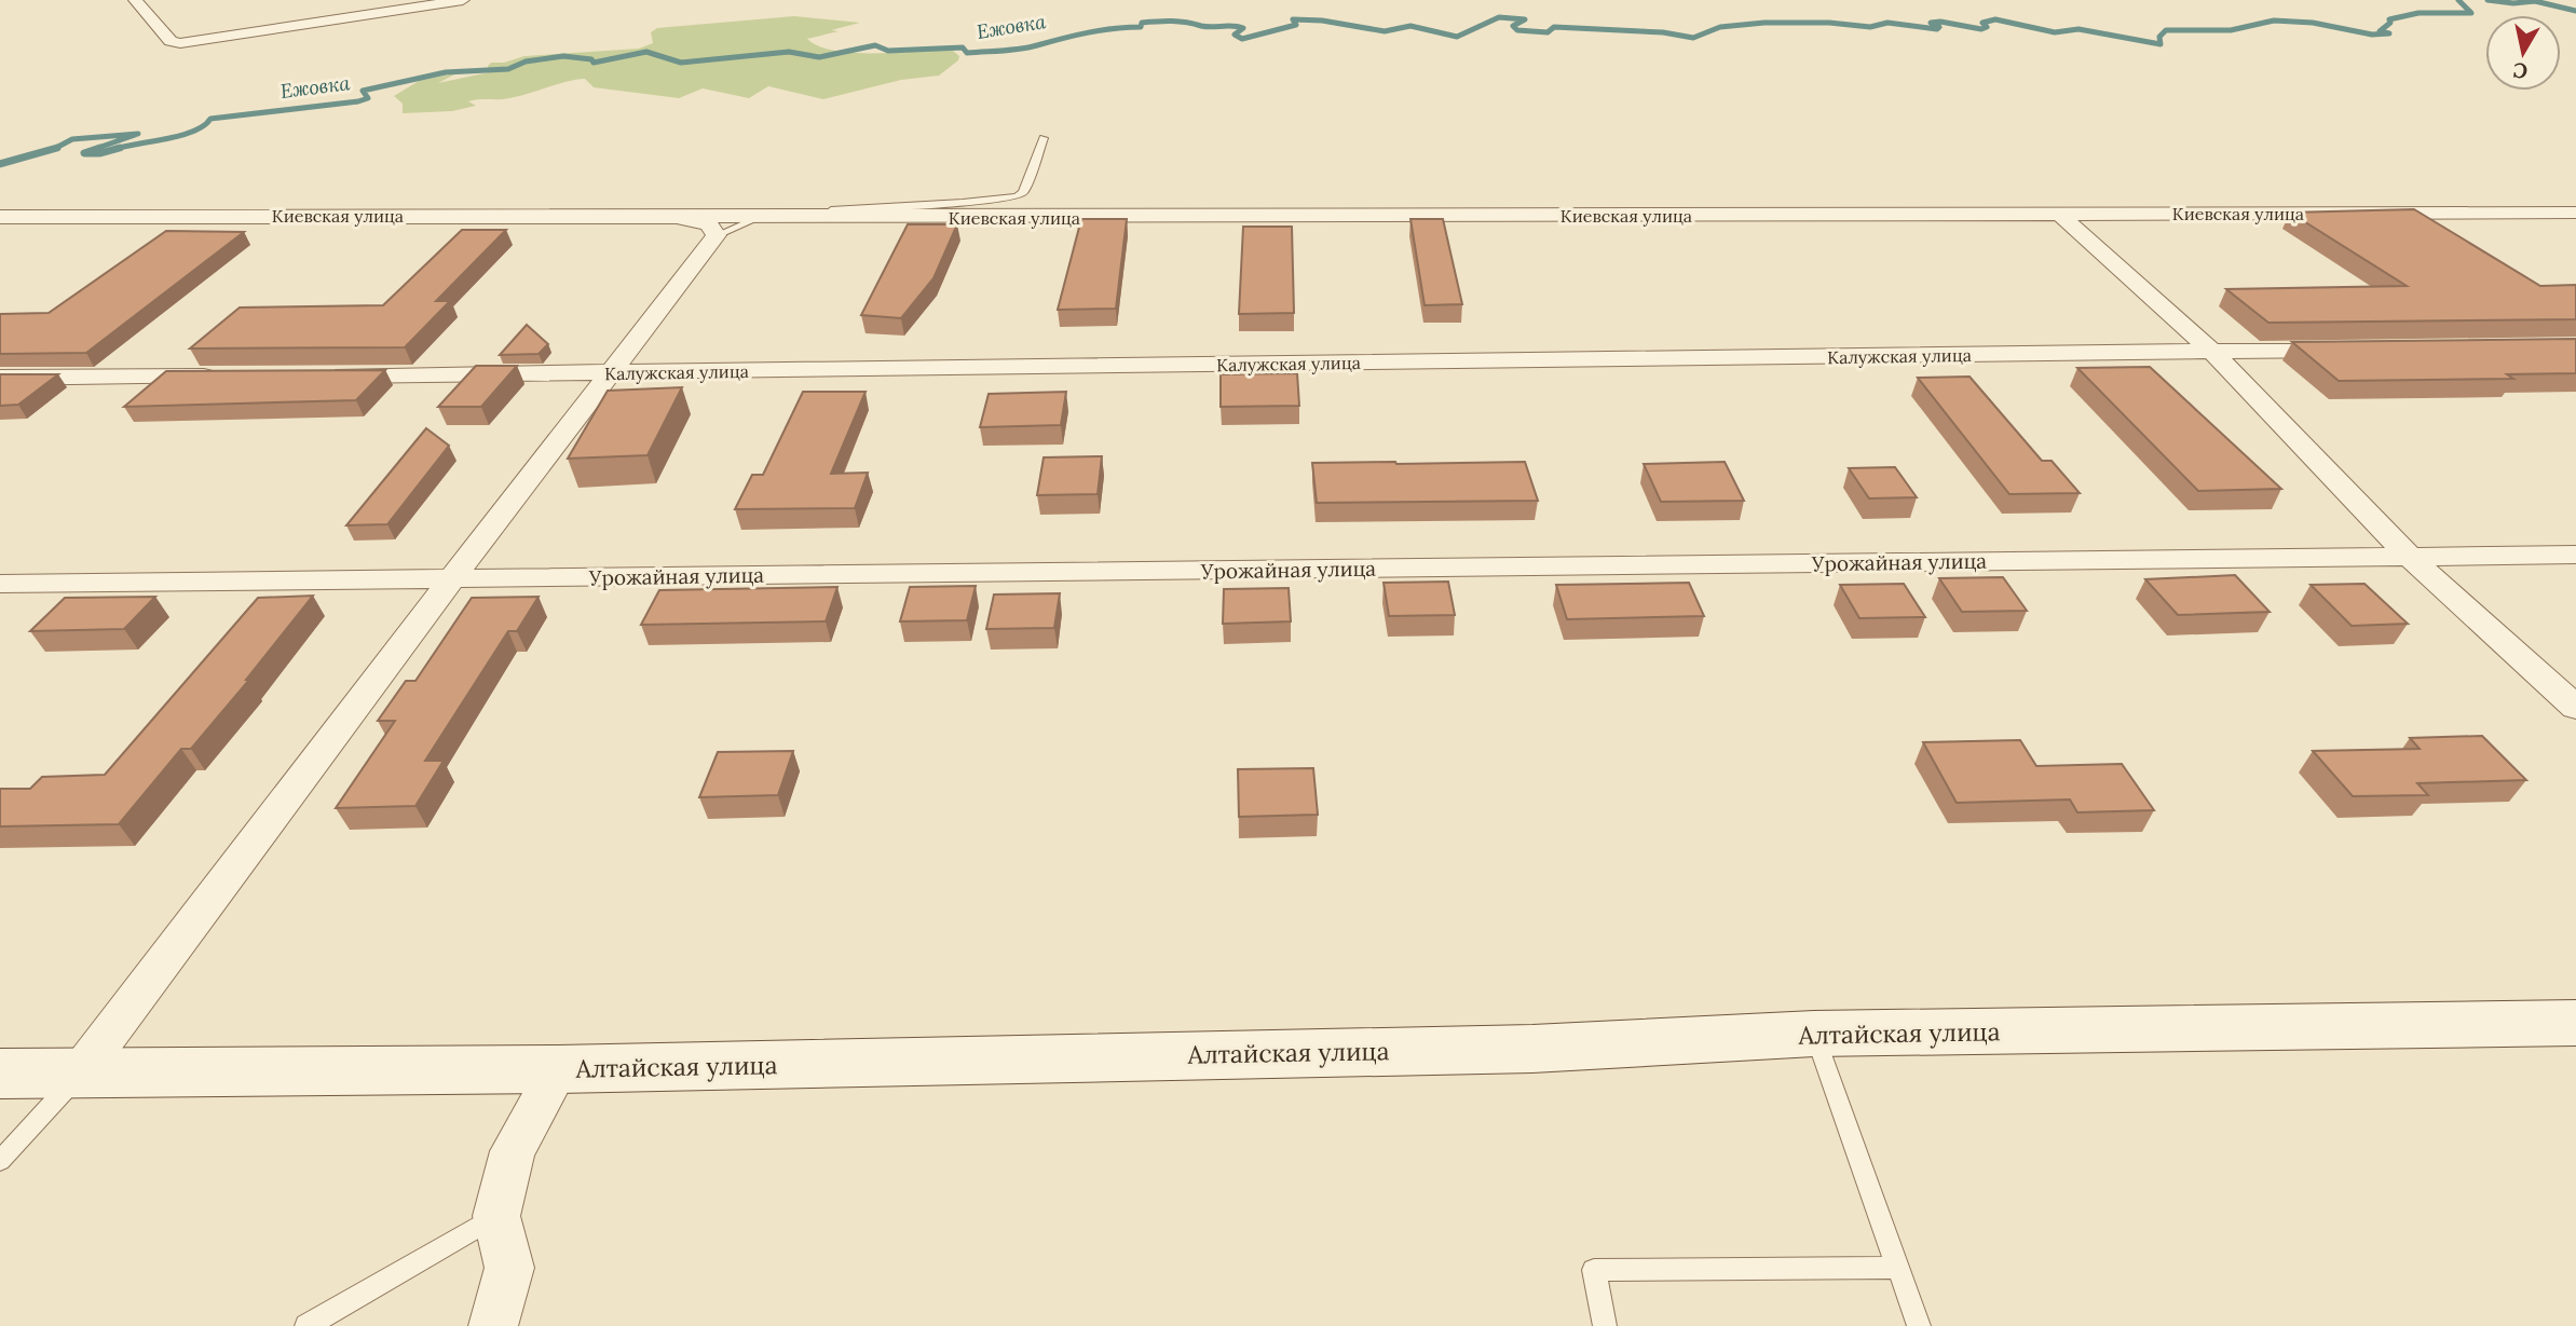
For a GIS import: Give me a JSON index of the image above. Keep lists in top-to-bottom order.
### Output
{
  "streets": {
    "main road": ["Алтайская улица"],
    "street": ["Киевская улица", "Калужская улица", "Урожайная улица"]
  },
  "water": ["Ежовка"],
  "north": "bottom"
}
